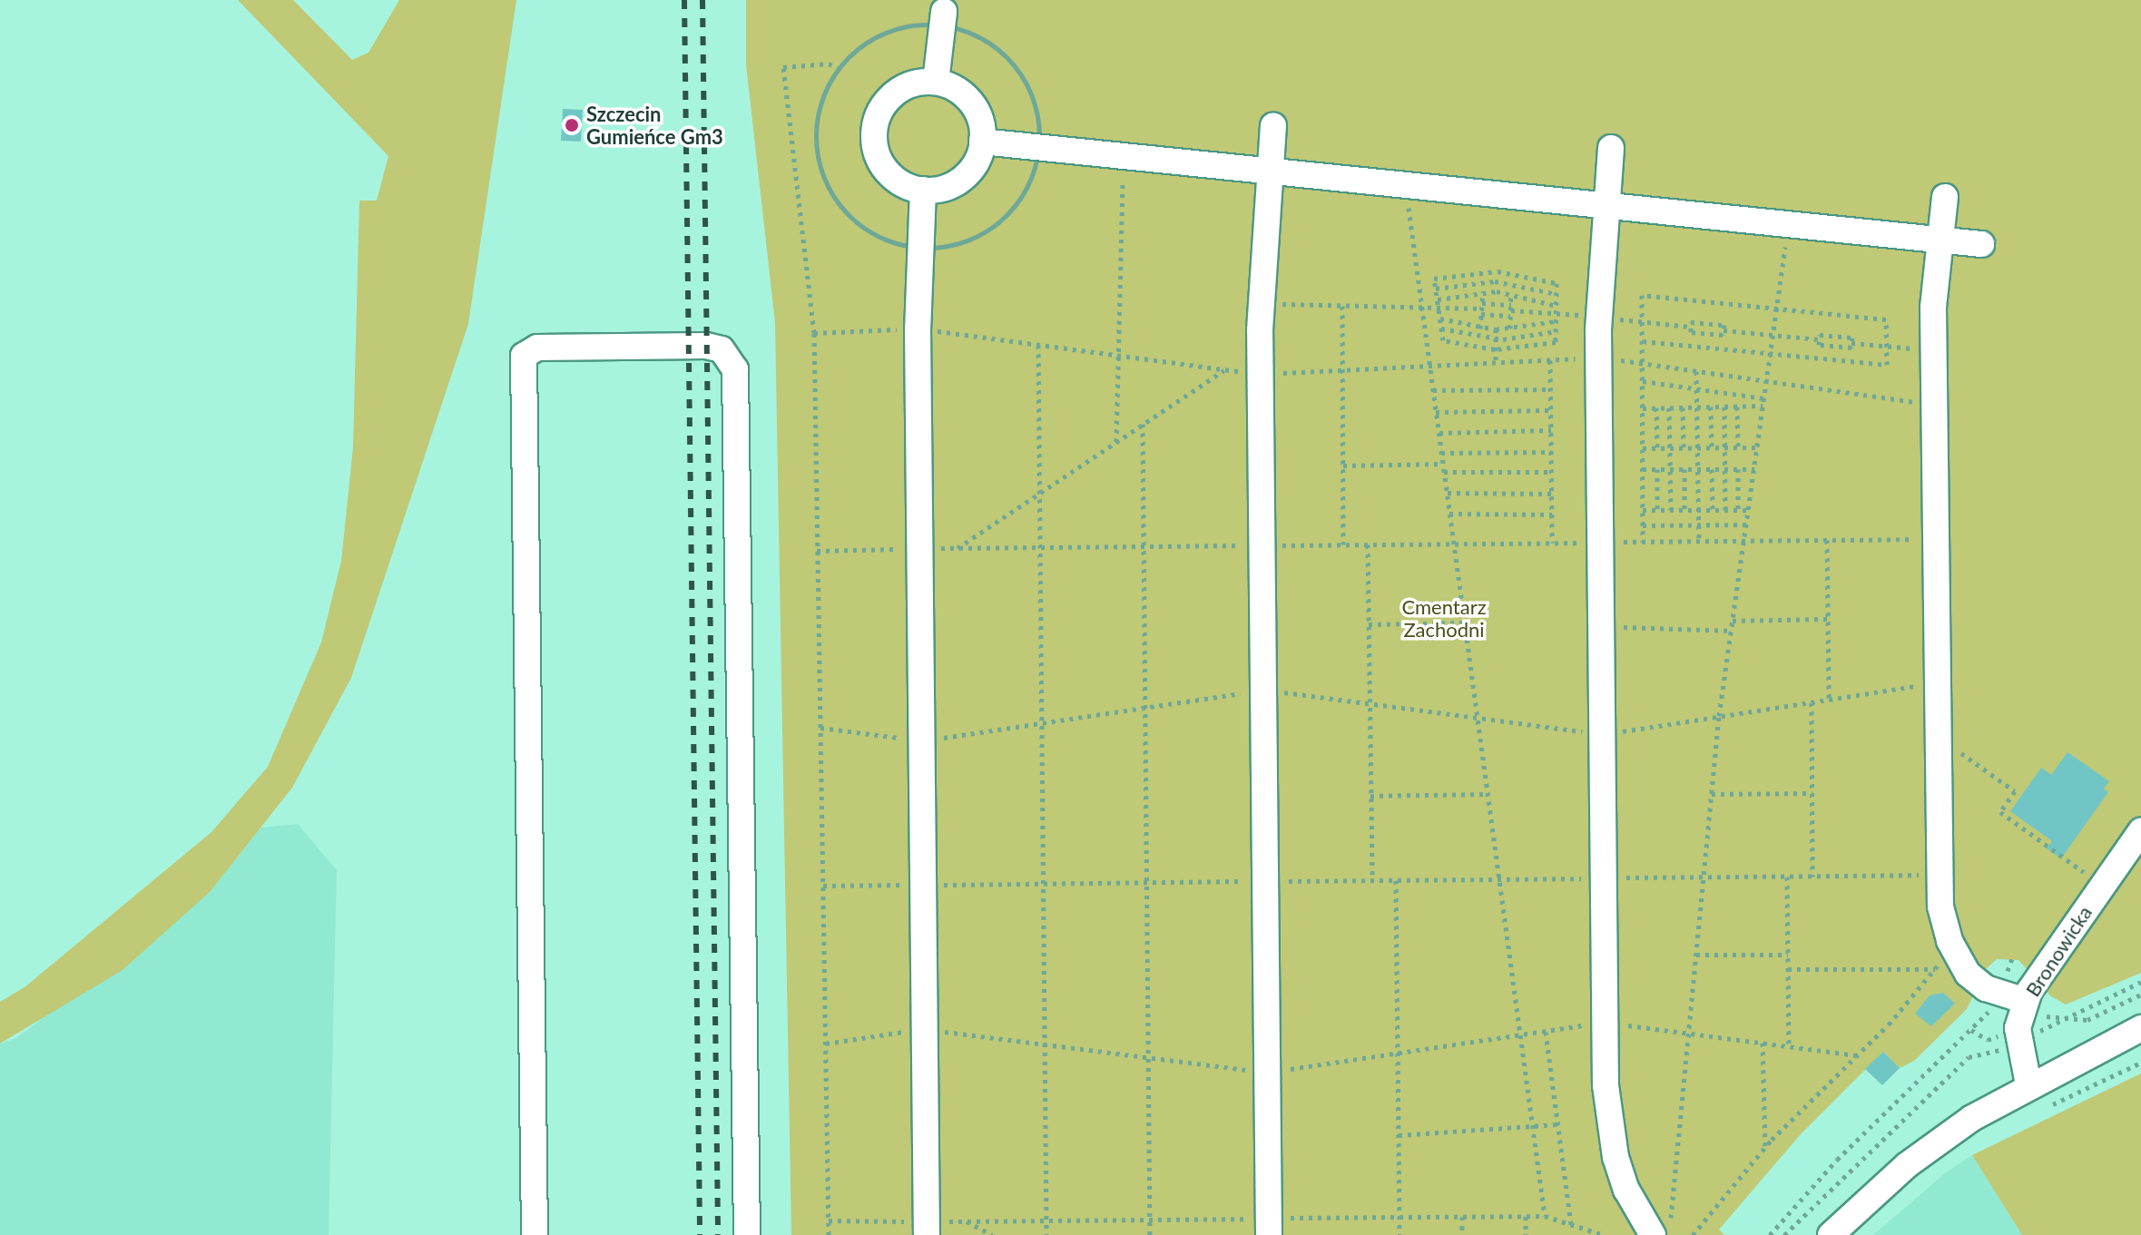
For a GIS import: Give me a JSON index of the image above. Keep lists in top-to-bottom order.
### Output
{
  "streets": {
    "street": ["Bronowicka"]
  },
  "parks": ["Cmentarz Zachodni"],
  "places": ["Szczecin Gumieńce Gm3"]
}
